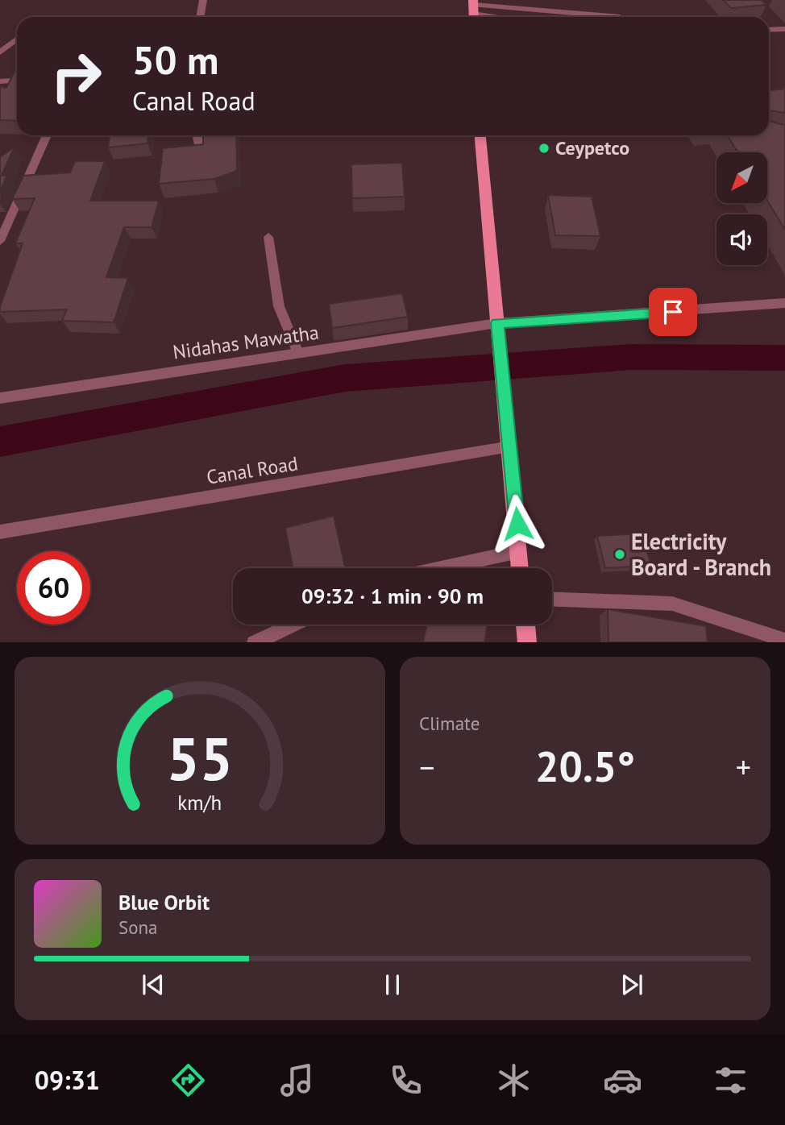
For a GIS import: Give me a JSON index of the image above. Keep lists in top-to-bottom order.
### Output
{
  "streets": {
    "street": ["Nidahas Mawatha", "Canal Road"]
  },
  "places": ["Ceypetco", "Electricity Board - Branch"],
  "north": "bottom left",
  "page": {
    "turn": ["50 m", "Canal Road"],
    "limit": "60",
    "trip": "09:32 · 1 min · 90 m",
    "tile": "Climate",
    "heat": ["−", "20.5°", "+"],
    "song": ["Blue Orbit", "Sona"],
    "tabs": "09:31",
    "gauge": ["55", "km/h"]
  }
}
